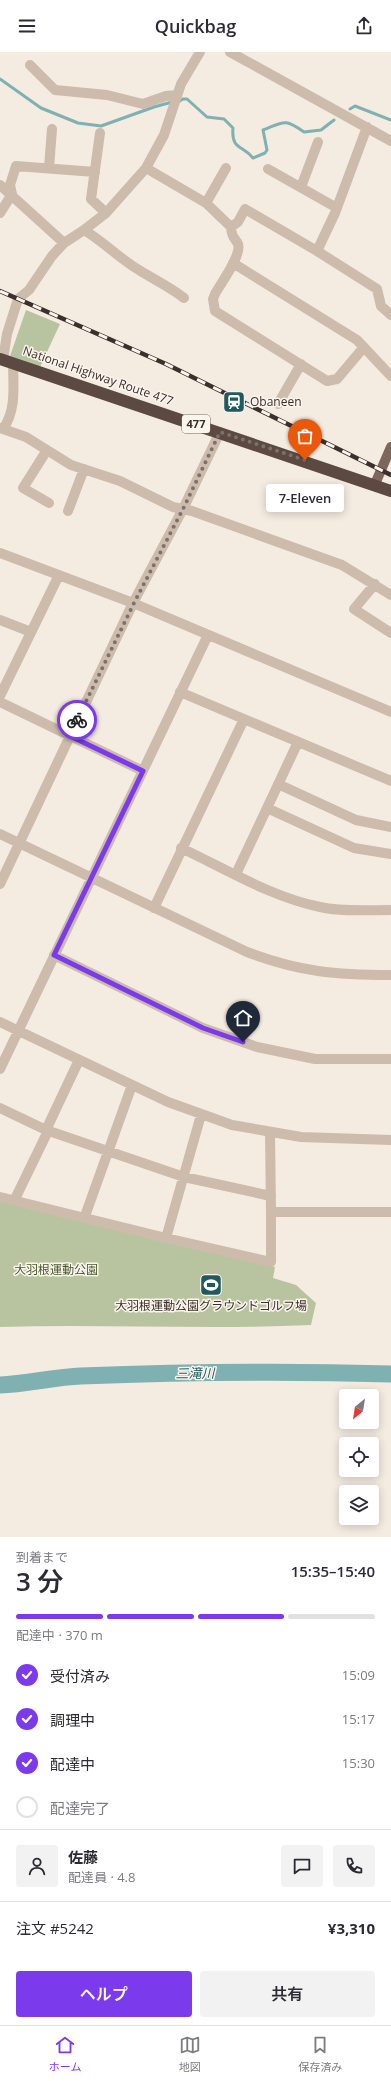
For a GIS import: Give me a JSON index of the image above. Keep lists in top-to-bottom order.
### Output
{
  "streets": {
    "highway": ["National Highway Route 477", "477"]
  },
  "water": ["三滝川"],
  "parks": ["大羽根運動公園"],
  "places": {
    "station": ["Obaneen"],
    "other": ["7-Eleven"],
    "sports": ["大羽根運動公園グラウンドゴルフ場"]
  },
  "north": "bottom left",
  "page": {
    "header": "Quickbag",
    "bubble": "7-Eleven",
    "heading": ["3 分", "到着まで", "15:35–15:40"],
    "panel": [
      "佐藤",
      "配達員 · 4.8",
      "注文 #5242",
      "¥3,310"
    ],
    "bar": "配達中 · 370 m",
    "list": [
      ["受付済み", "15:09"],
      ["調理中", "15:17"],
      ["配達中", "15:30"],
      "配達完了"
    ],
    "buttons": ["ヘルプ", "共有"],
    "tabs": ["ホーム", "地図", "保存済み"]
  }
}
